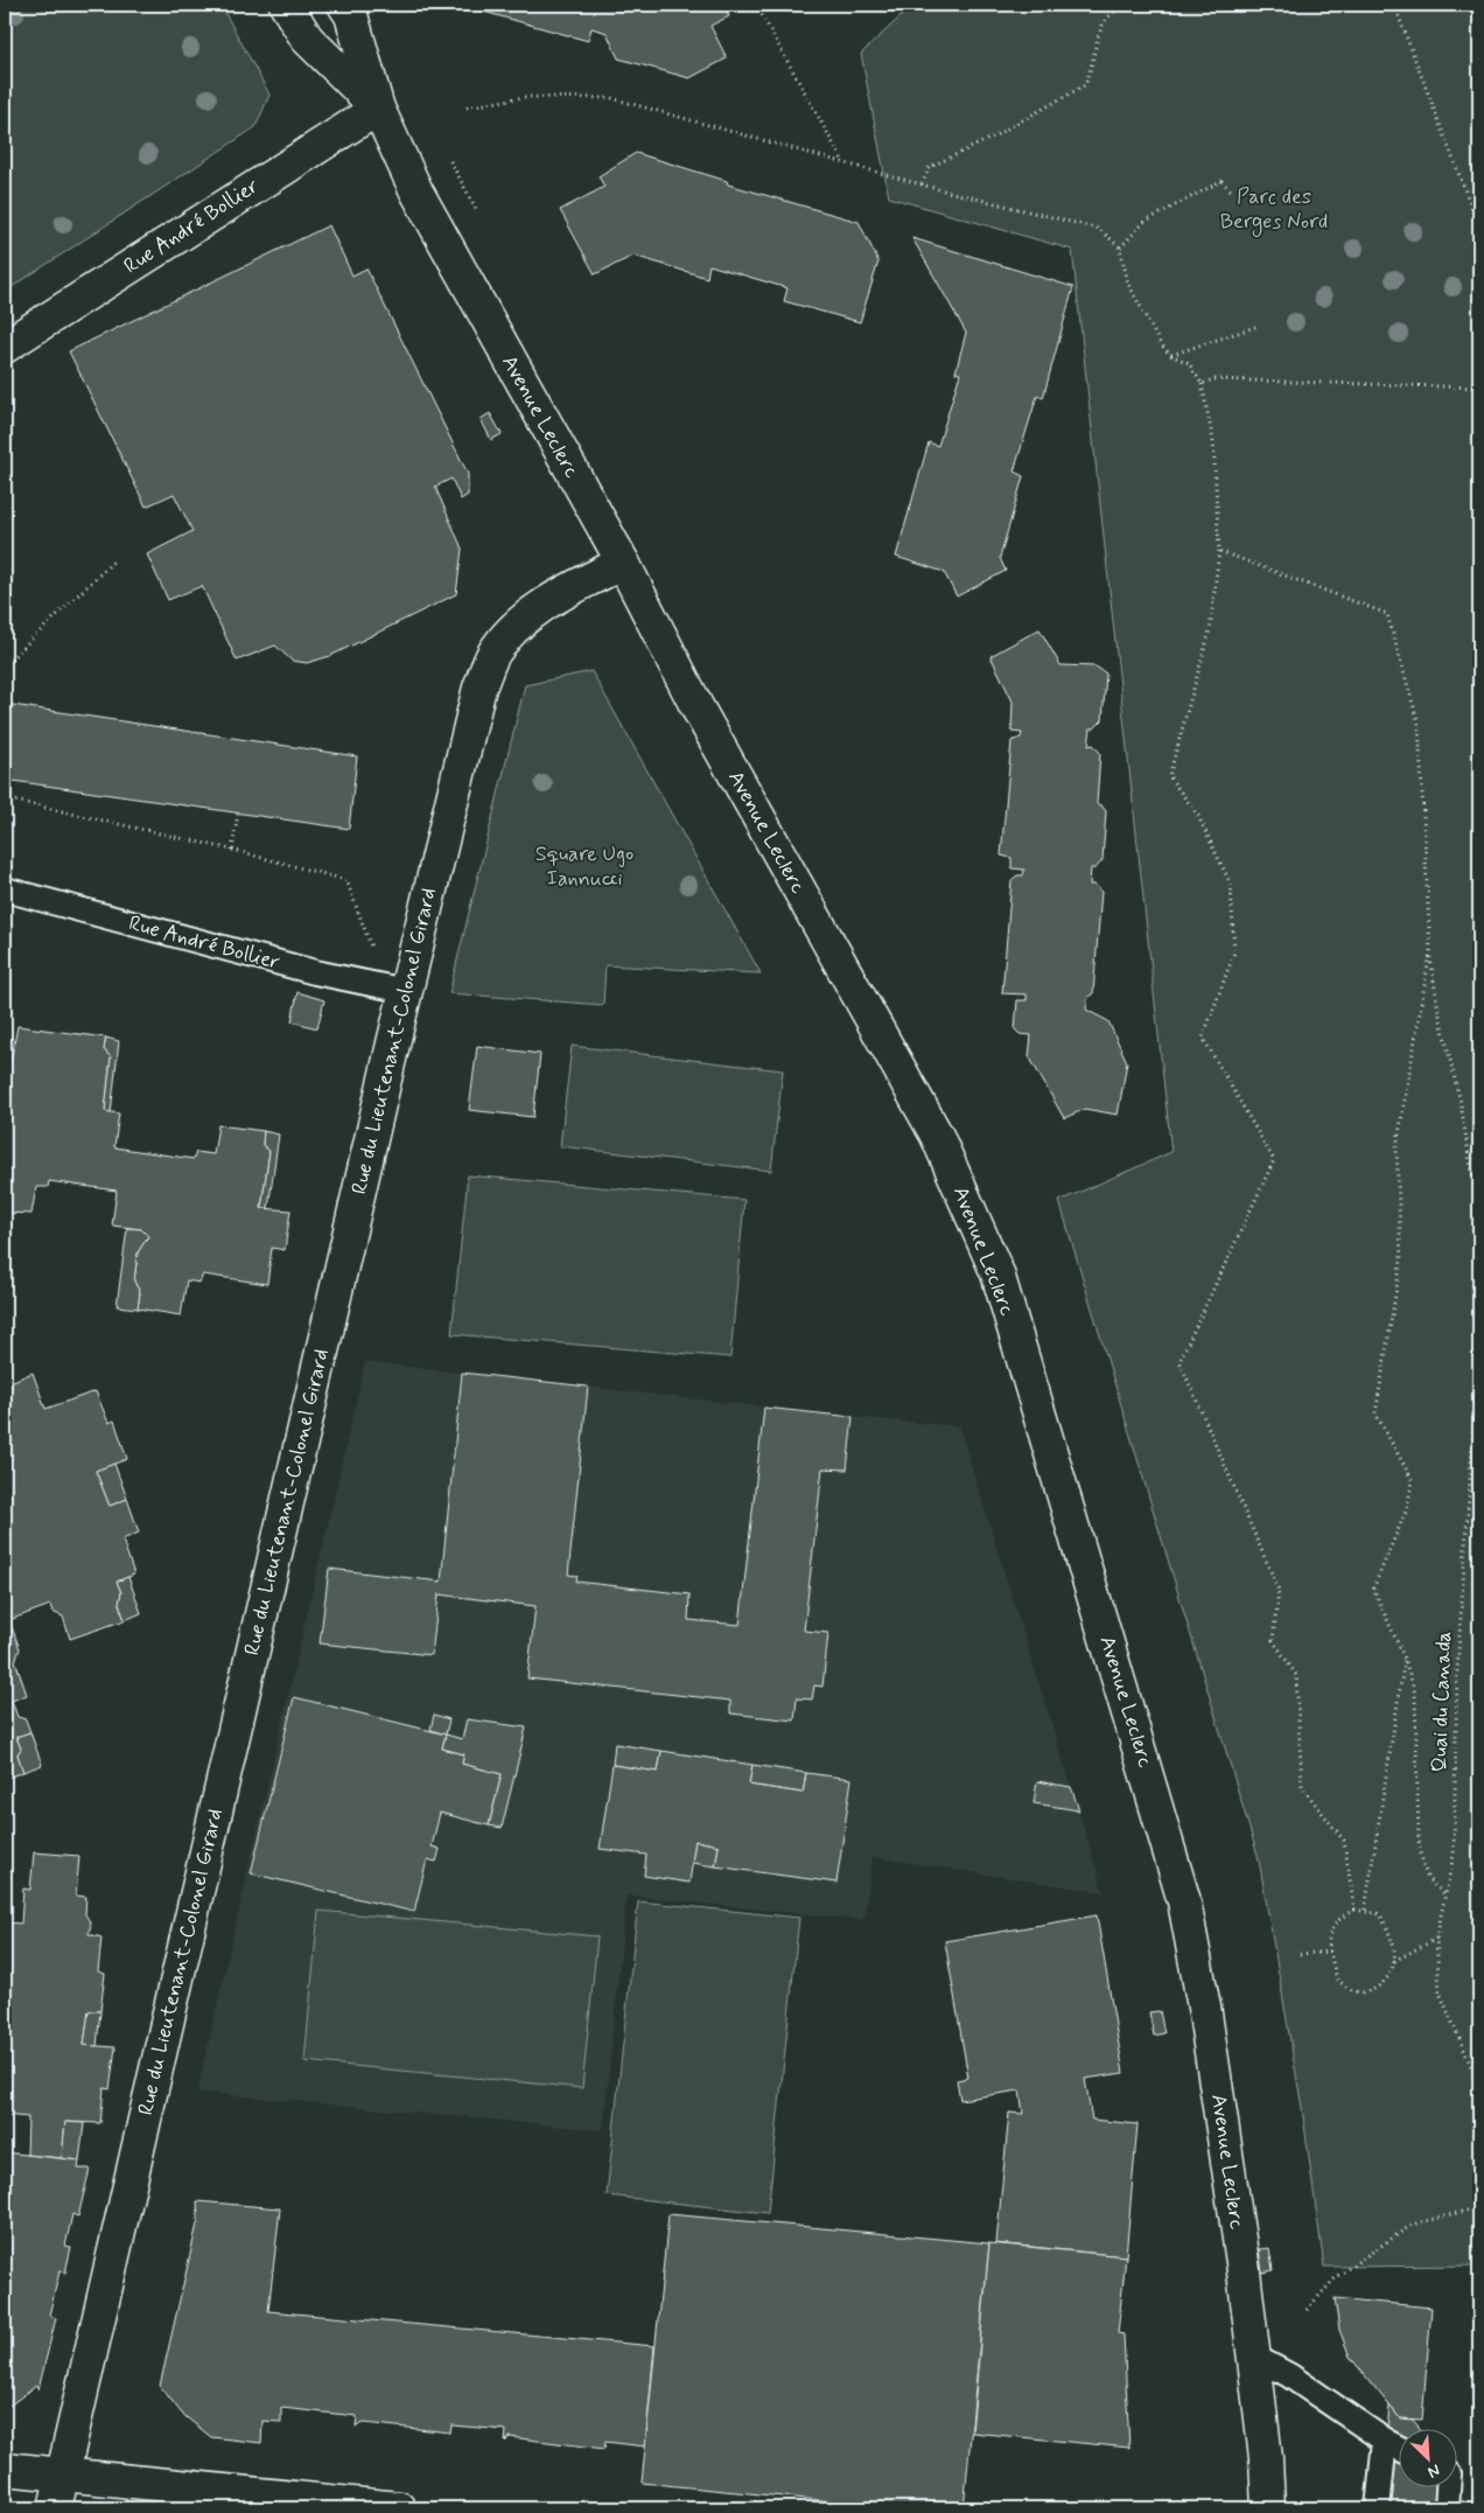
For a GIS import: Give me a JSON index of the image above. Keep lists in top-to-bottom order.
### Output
{
  "streets": {
    "street": ["Rue André Bollier", "Avenue Leclerc", "Rue du Lieutenant-Colonel Girard"],
    "path": ["Quai du Canada"]
  },
  "crossings": [
    ["Rue André Bollier", "Avenue Leclerc"],
    ["Rue André Bollier", "Rue du Lieutenant-Colonel Girard"],
    ["Avenue Leclerc", "Rue du Lieutenant-Colonel Girard"]
  ],
  "parks": ["Parc des Berges Nord", "Square Ugo Iannucci"],
  "north": "bottom right"
}
